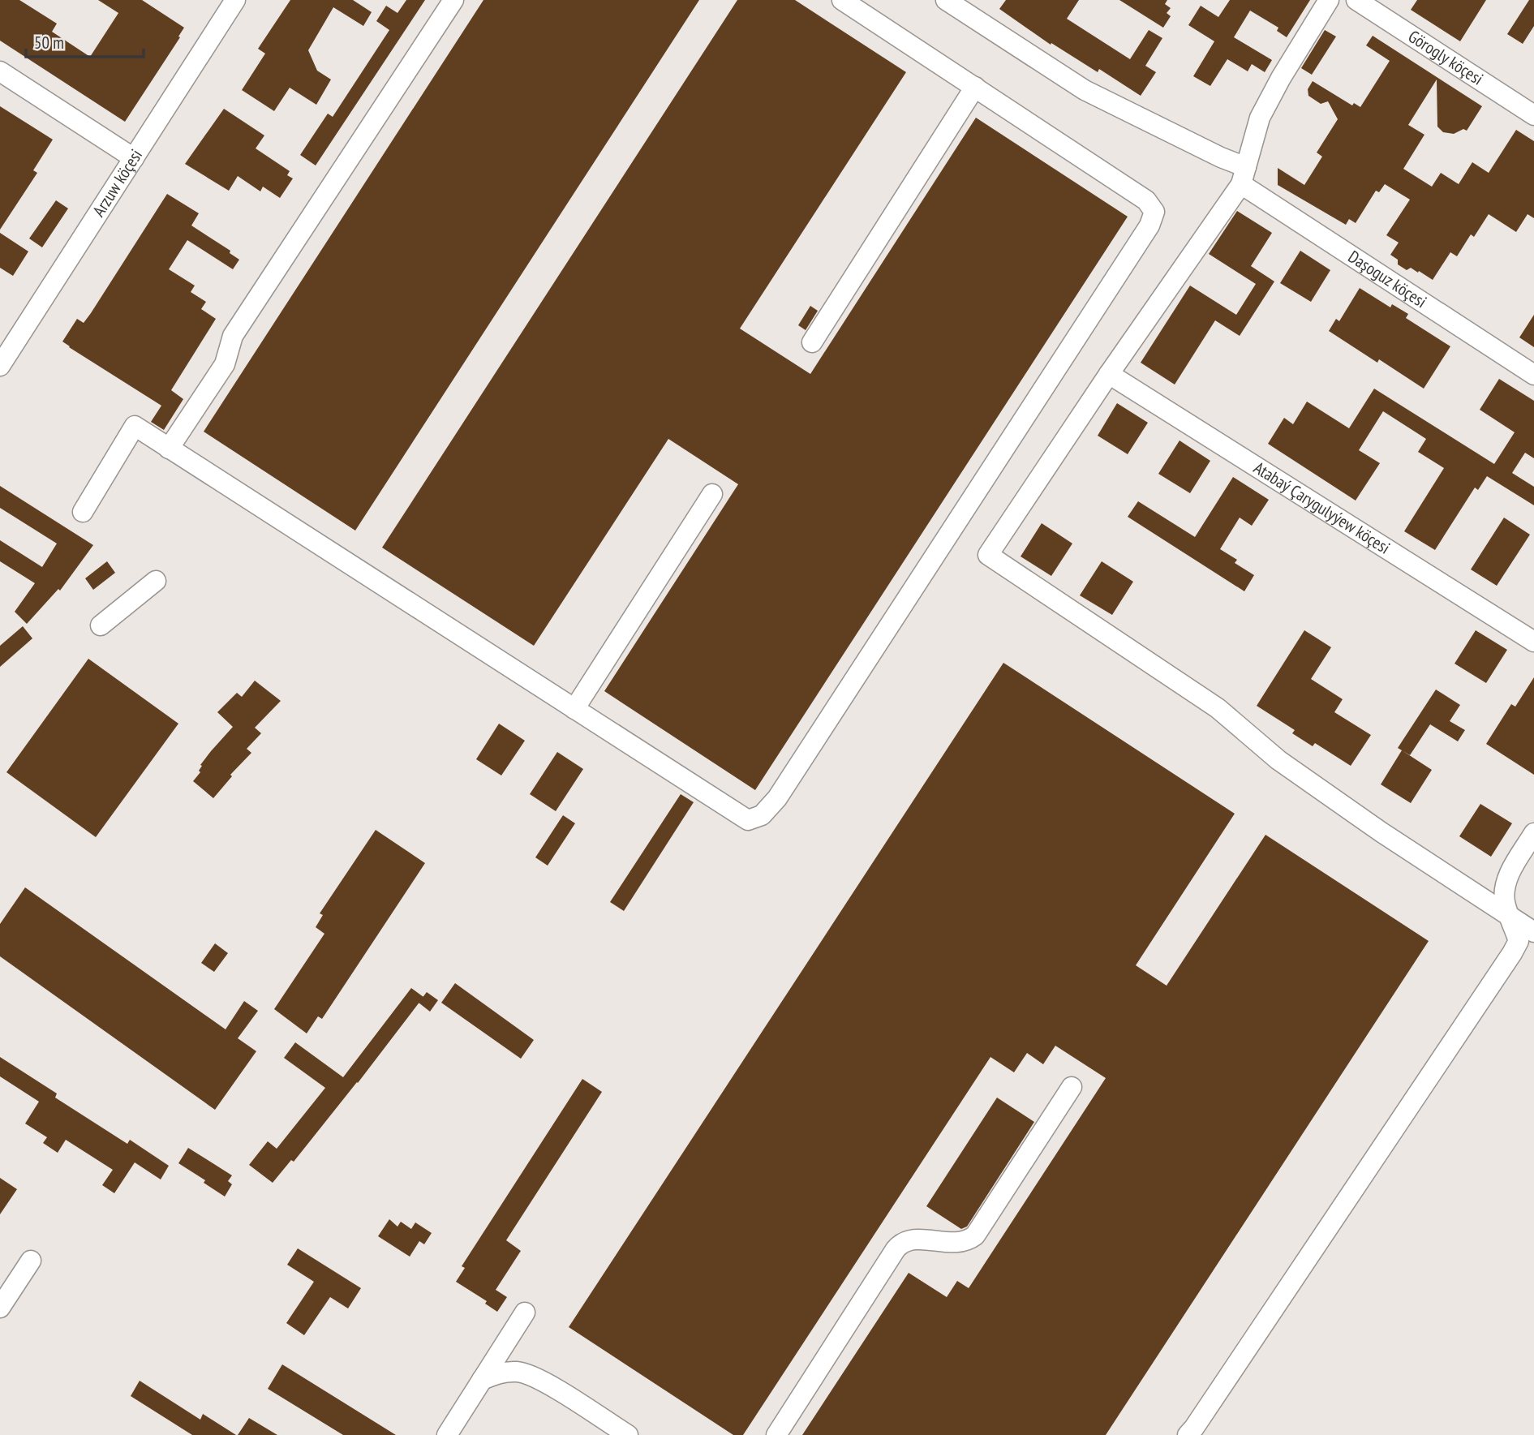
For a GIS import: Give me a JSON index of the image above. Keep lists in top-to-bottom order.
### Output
{
  "streets": {
    "street": [
      "Görogly köçesi",
      "Arzuw köçesi",
      "Daşoguz köçesi",
      "Atabaý Çarygulyýew köçesi"
    ]
  },
  "scale_bar": "50 m"
}
